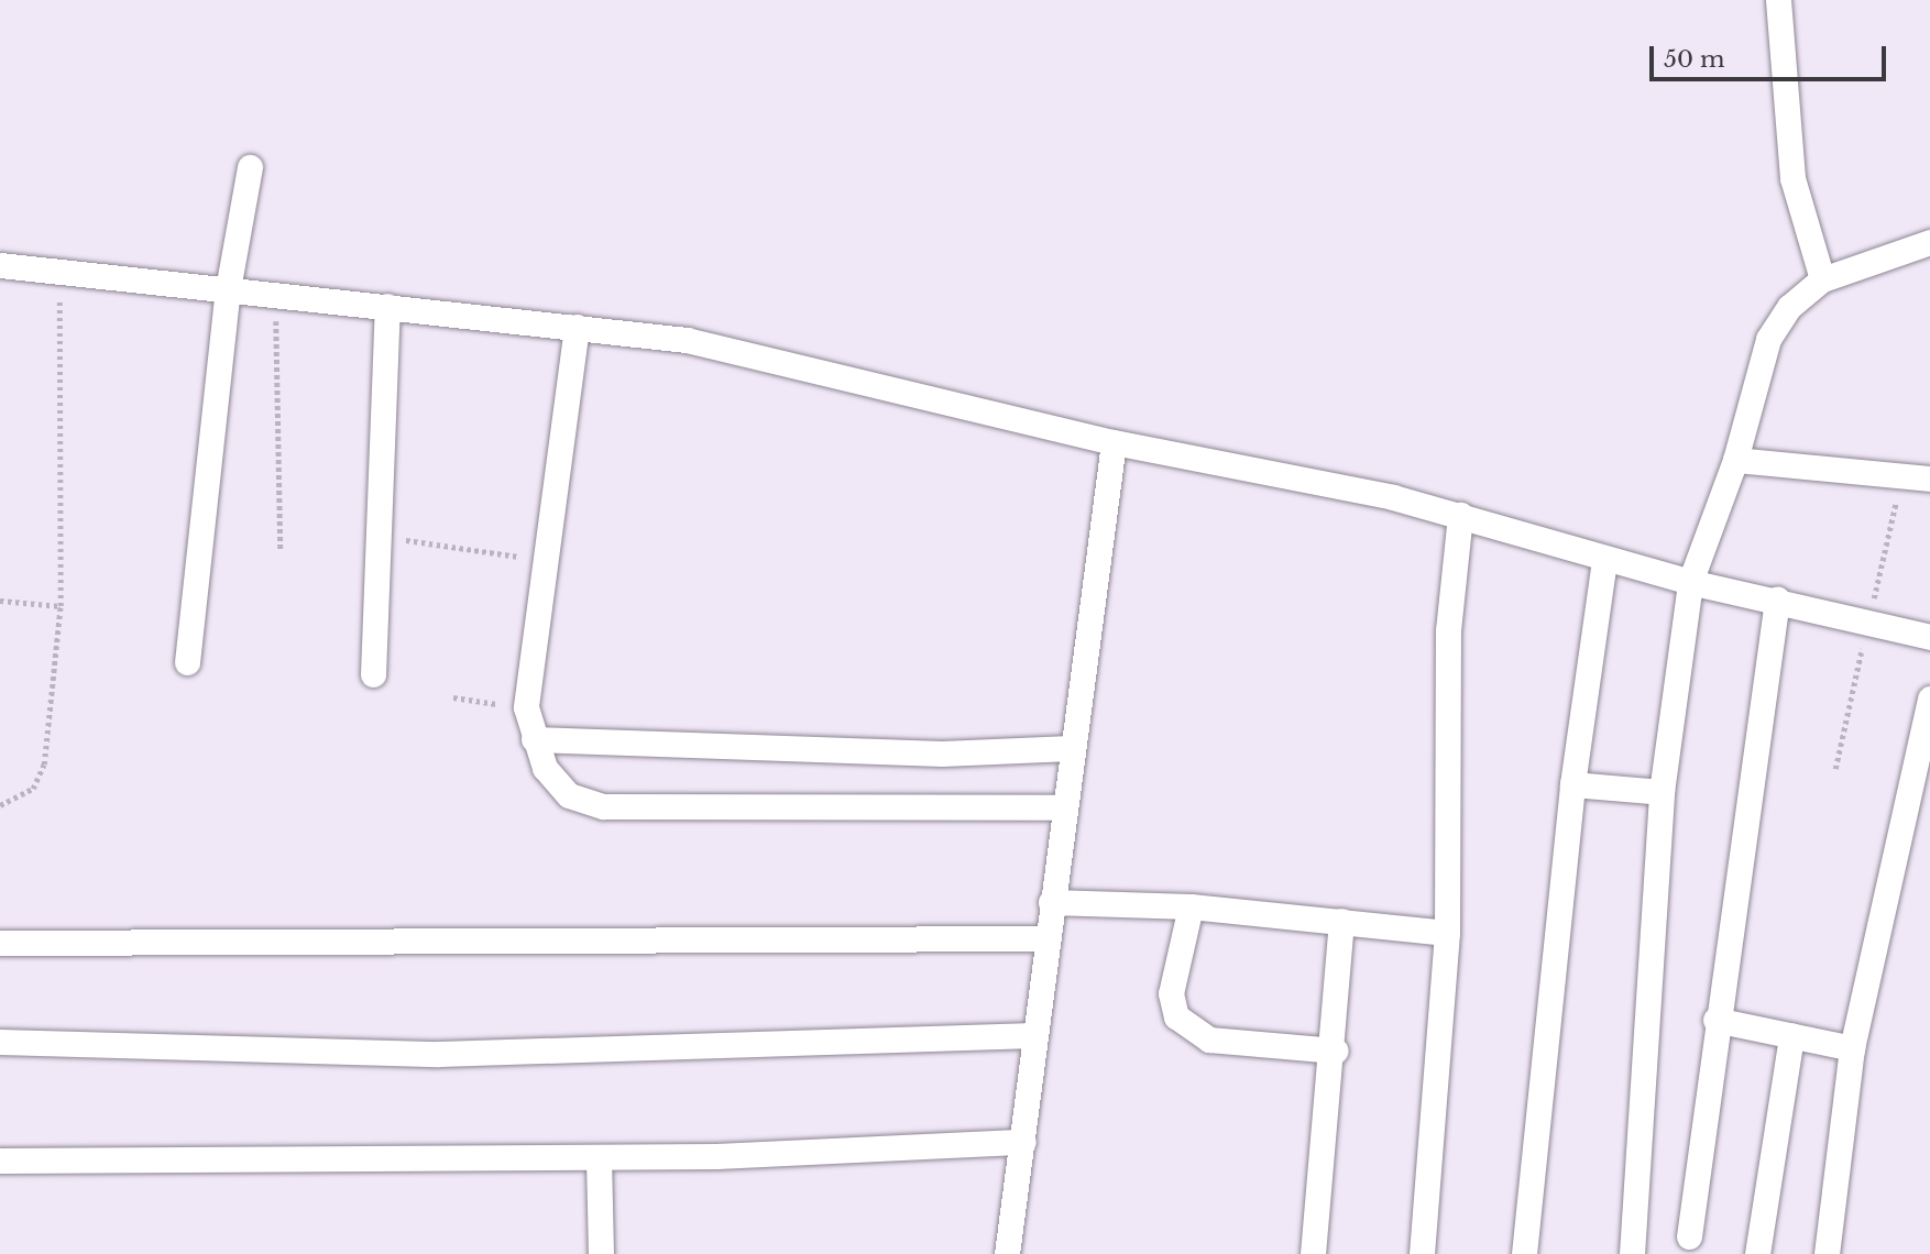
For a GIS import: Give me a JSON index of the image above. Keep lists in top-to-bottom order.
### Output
{
  "scale_bar": "50 m"
}
